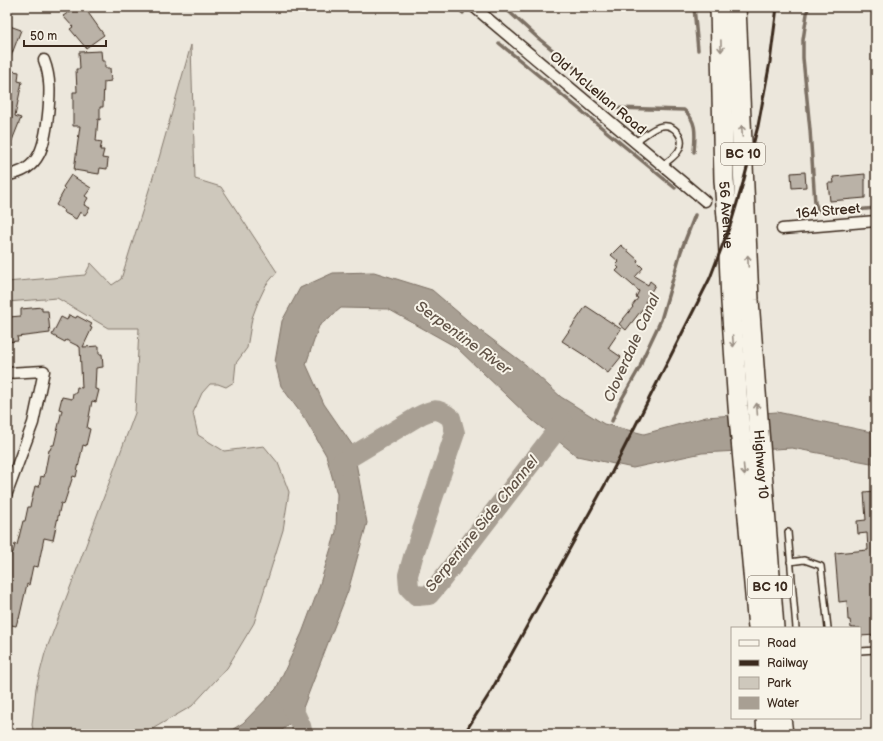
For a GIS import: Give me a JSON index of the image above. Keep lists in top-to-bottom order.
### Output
{
  "streets": {
    "highway": ["BC 10", "56 Avenue", "Highway 10"],
    "street": ["Old McLellan Road", "164 Street"]
  },
  "crossings": [
    ["56 Avenue", "Highway 10"]
  ],
  "water": ["Serpentine River", "Cloverdale Canal", "Serpentine Side Channel"],
  "legend": [
    "Road",
    "Railway",
    "Park",
    "Water"
  ],
  "scale_bar": "50 m"
}
